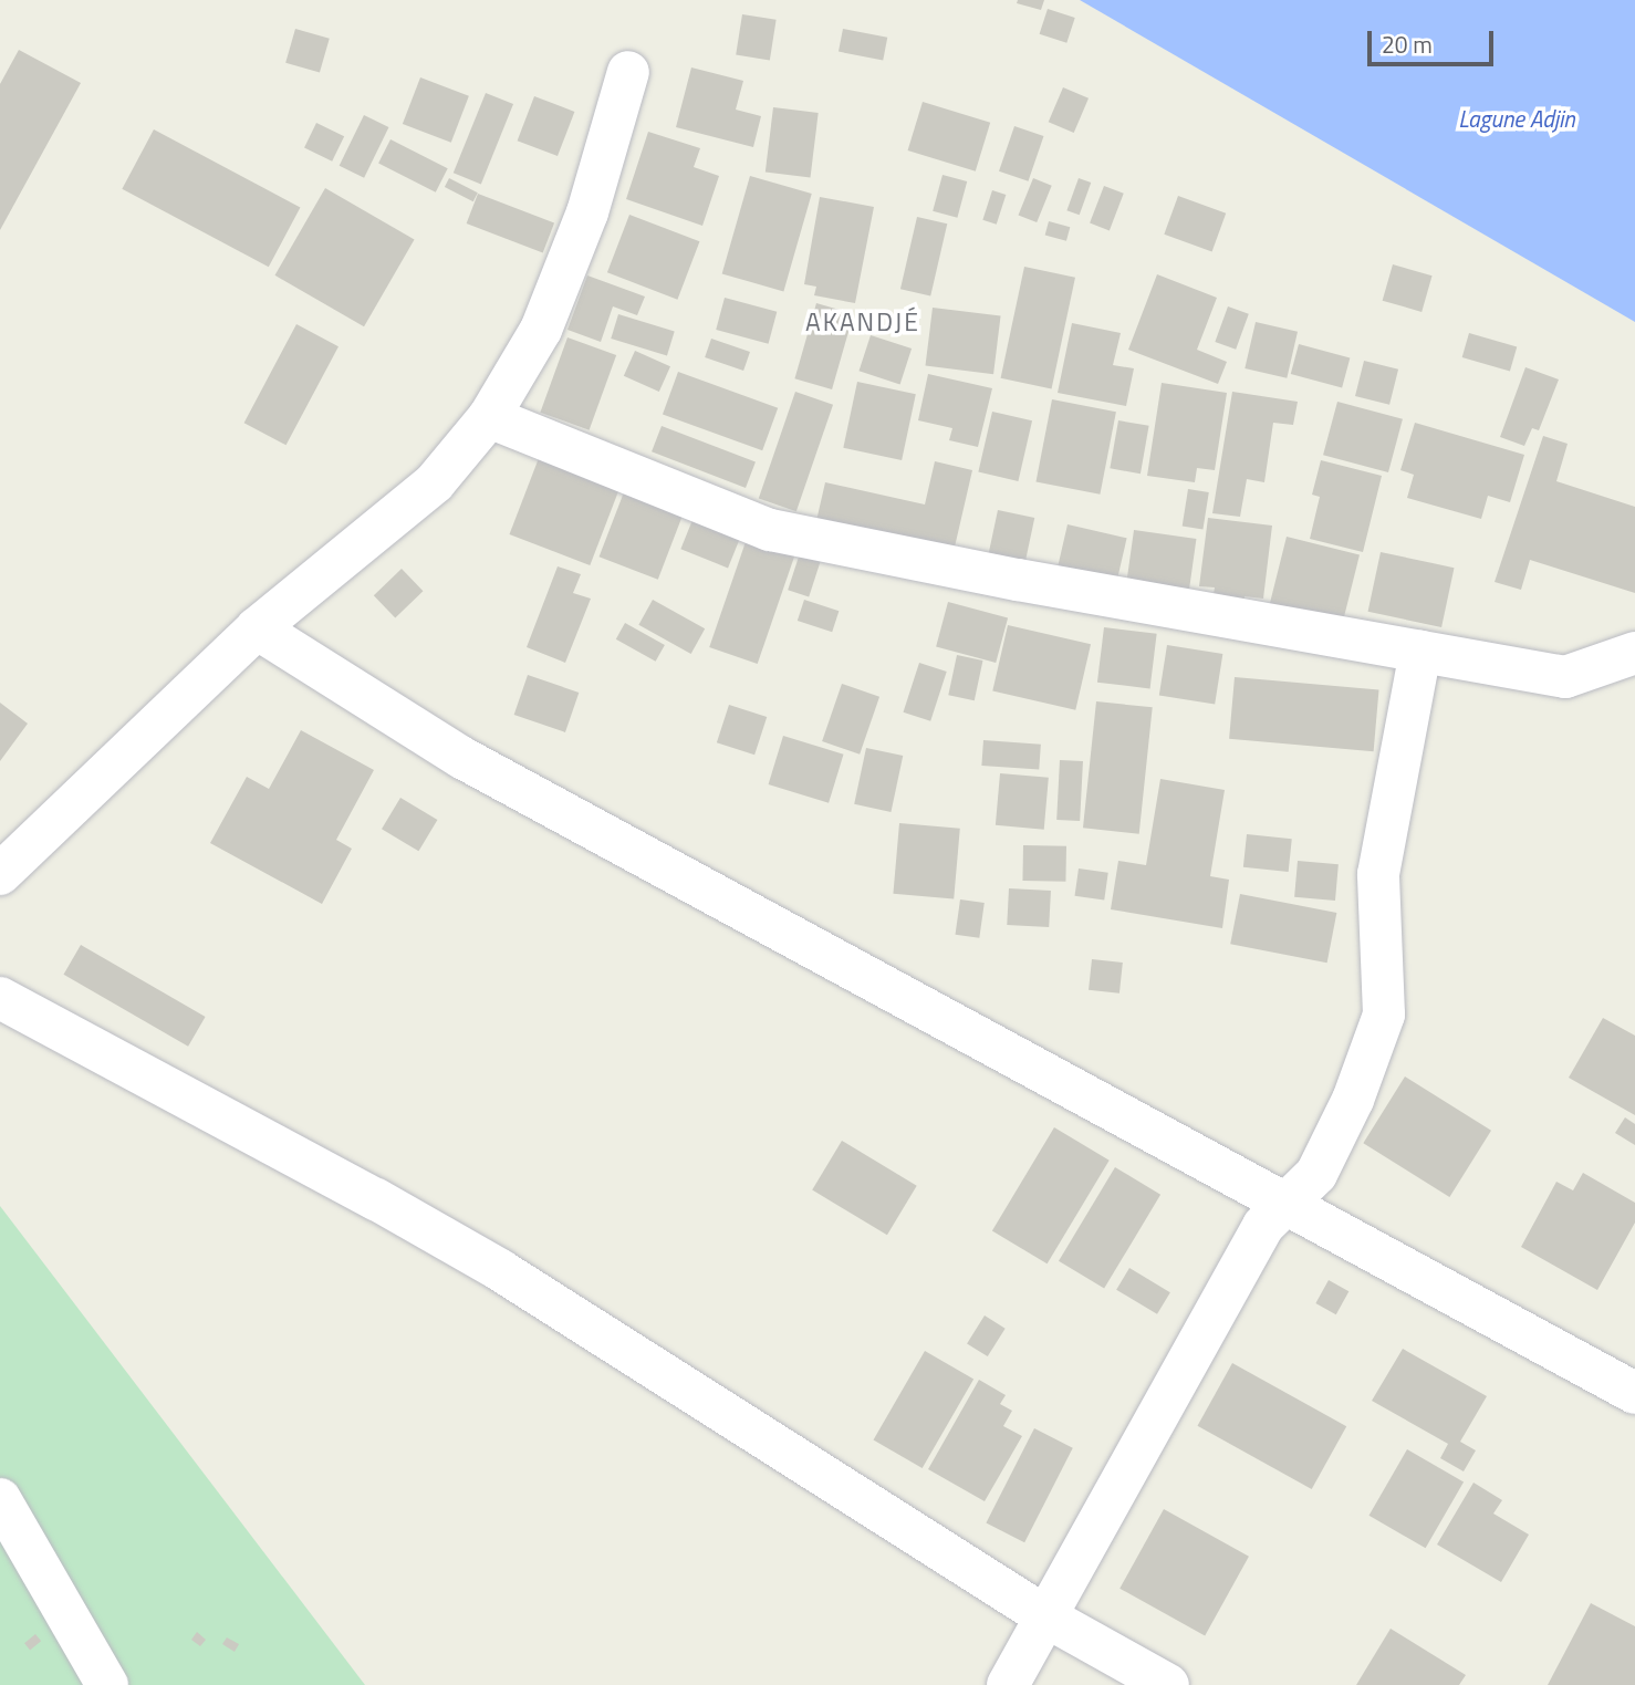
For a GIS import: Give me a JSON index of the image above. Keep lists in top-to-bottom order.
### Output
{
  "districts": ["AKANDJÉ"],
  "water": ["Lagune Adjin"],
  "scale_bar": "20 m"
}
